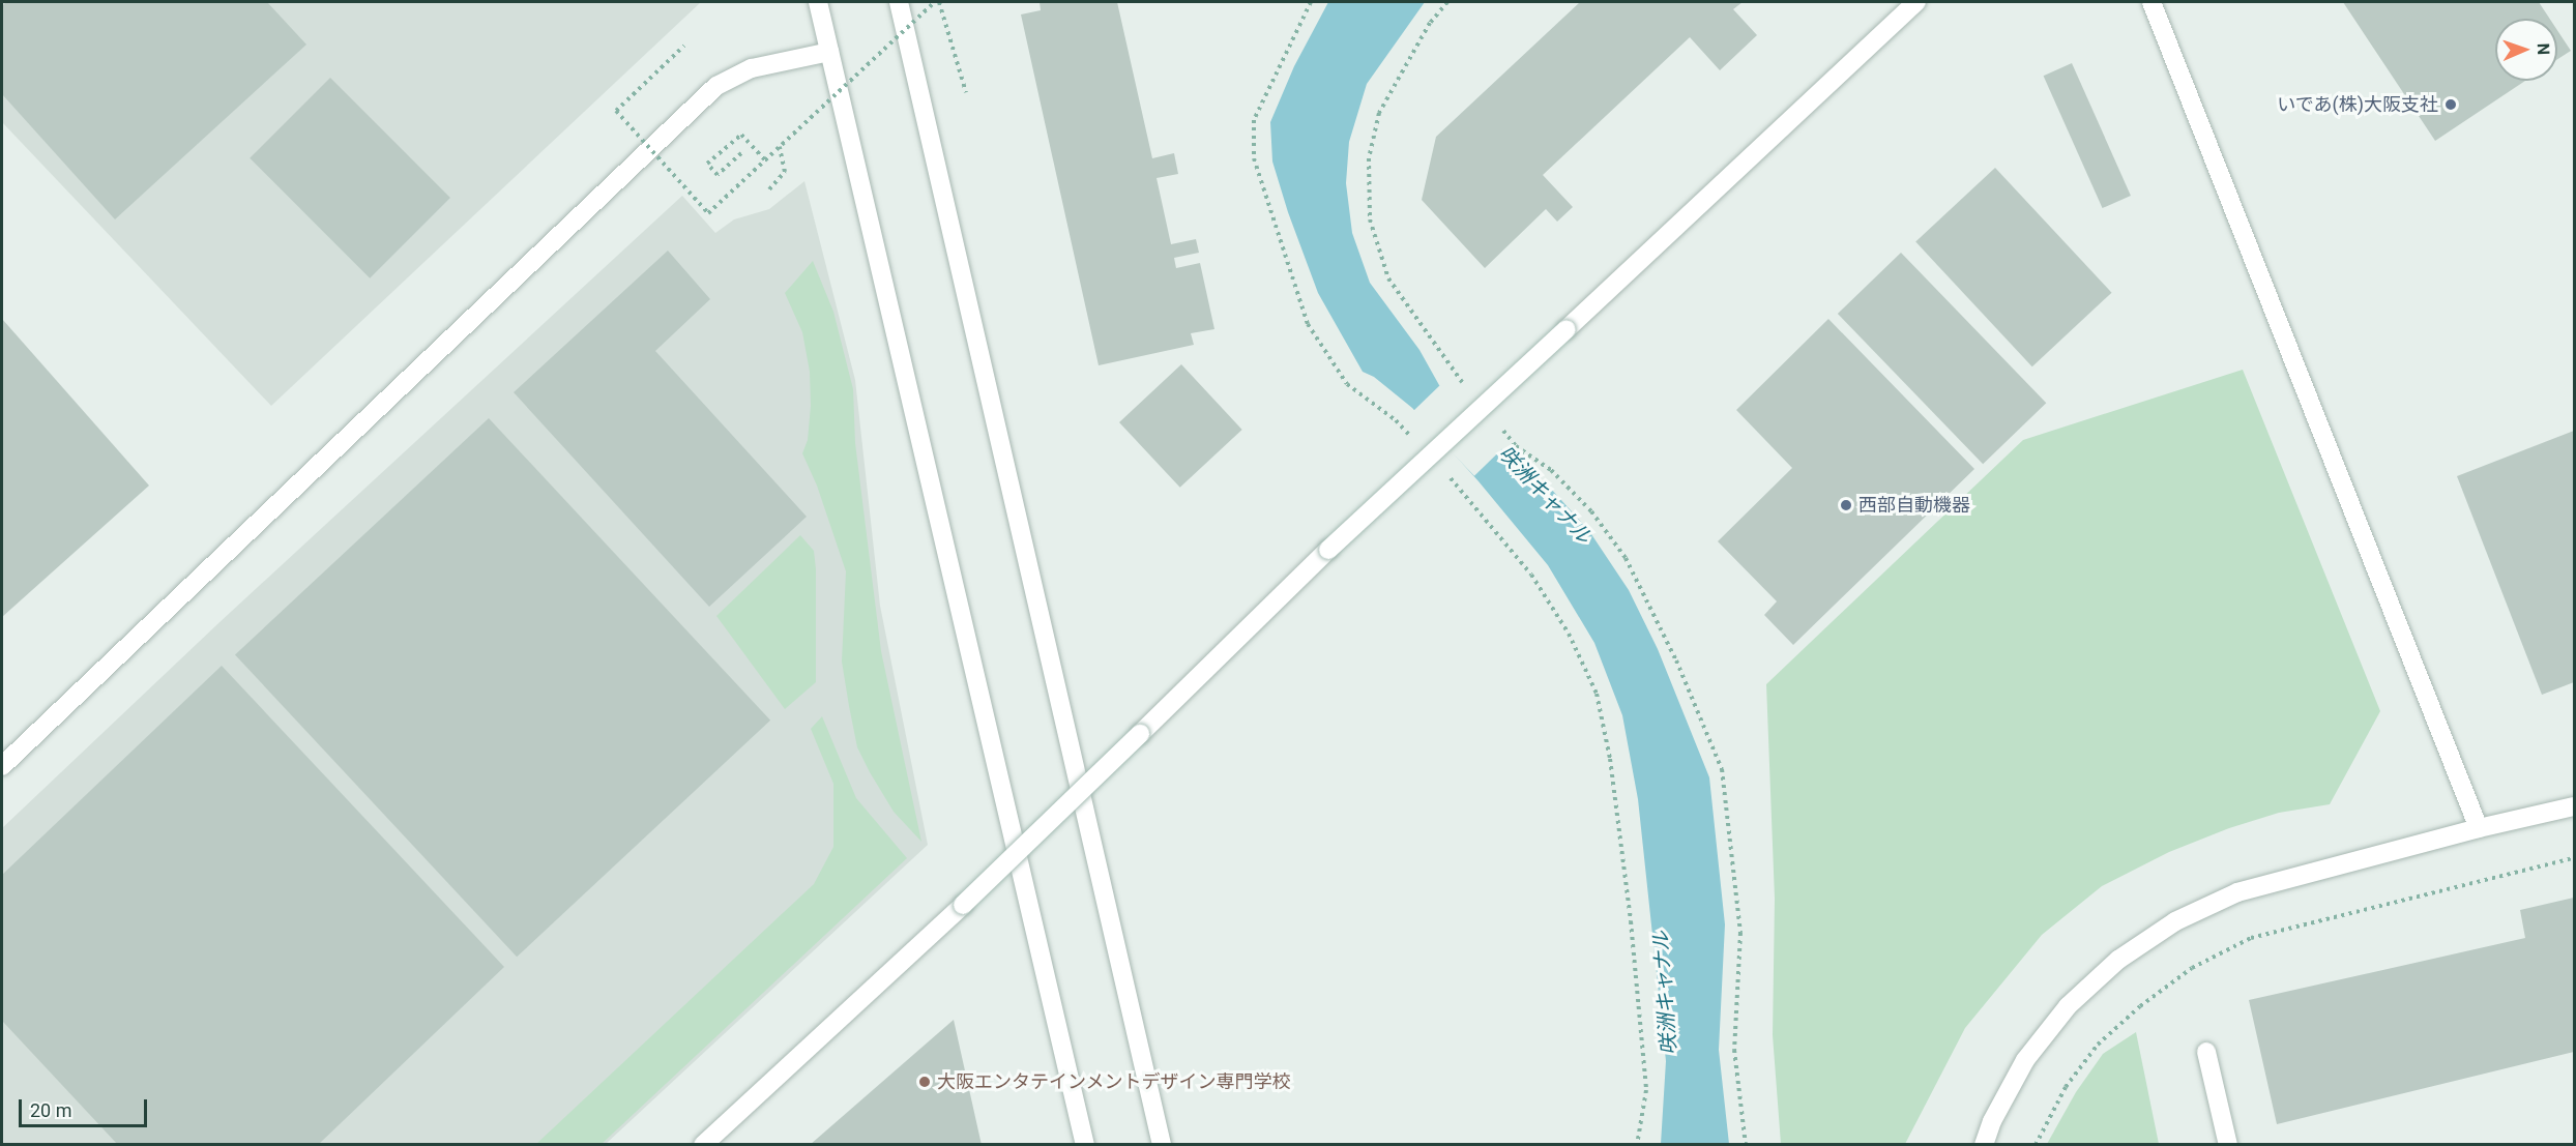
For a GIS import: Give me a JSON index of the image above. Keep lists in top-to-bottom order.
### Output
{
  "water": ["咲洲キャナル"],
  "places": ["いであ(株)大阪支社", "西部自動機器", "大阪エンタテインメントデザイン専門学校"],
  "scale_bar": "20 m",
  "north": "right"
}
